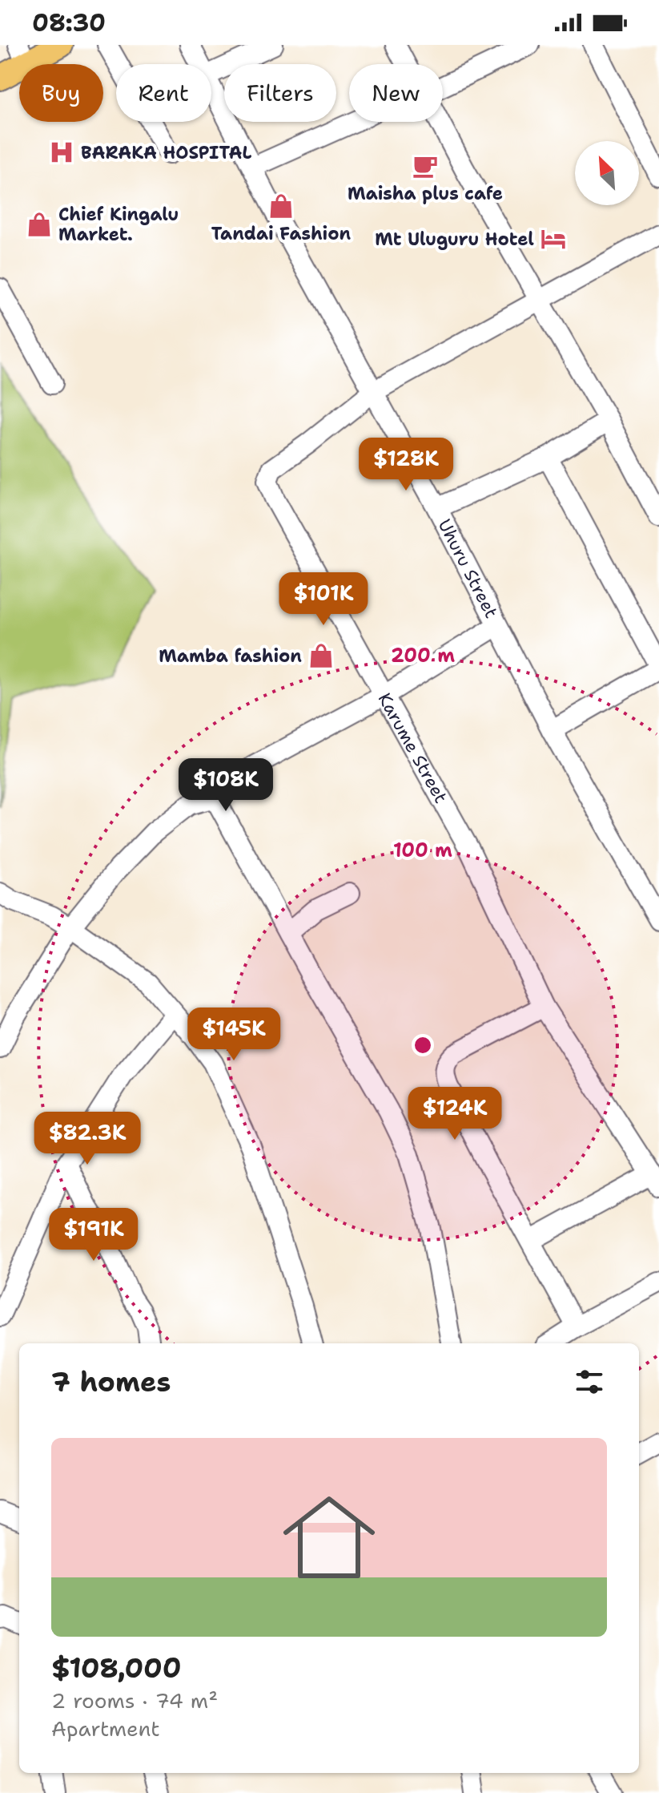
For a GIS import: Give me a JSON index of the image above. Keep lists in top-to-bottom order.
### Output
{
  "streets": {
    "street": ["Uhuru Street", "Karume Street"]
  },
  "crossings": [
    ["Uhuru Street", "Karume Street"]
  ],
  "places": {
    "hospital": ["BARAKA HOSPITAL"],
    "cafe": ["Maisha plus cafe"],
    "shop": ["Tandai Fashion", "Chief Kingalu Market.", "Mamba fashion"],
    "hotel": ["Mt Uluguru Hotel"]
  },
  "north": "top left",
  "page": {
    "status": "08:30",
    "chip": [
      "Buy",
      "Rent",
      "Filters",
      "New"
    ],
    "price": [
      "$128K",
      "$101K",
      "$108K",
      "$145K",
      "$124K",
      "$82.3K",
      "$191K"
    ],
    "heading": "7 homes",
    "list": [
      {
        "name": "$108,000",
        "note": "2 rooms · 74 m² · Apartment"
      }
    ]
  },
  "rings": ["200 m", "100 m"]
}
